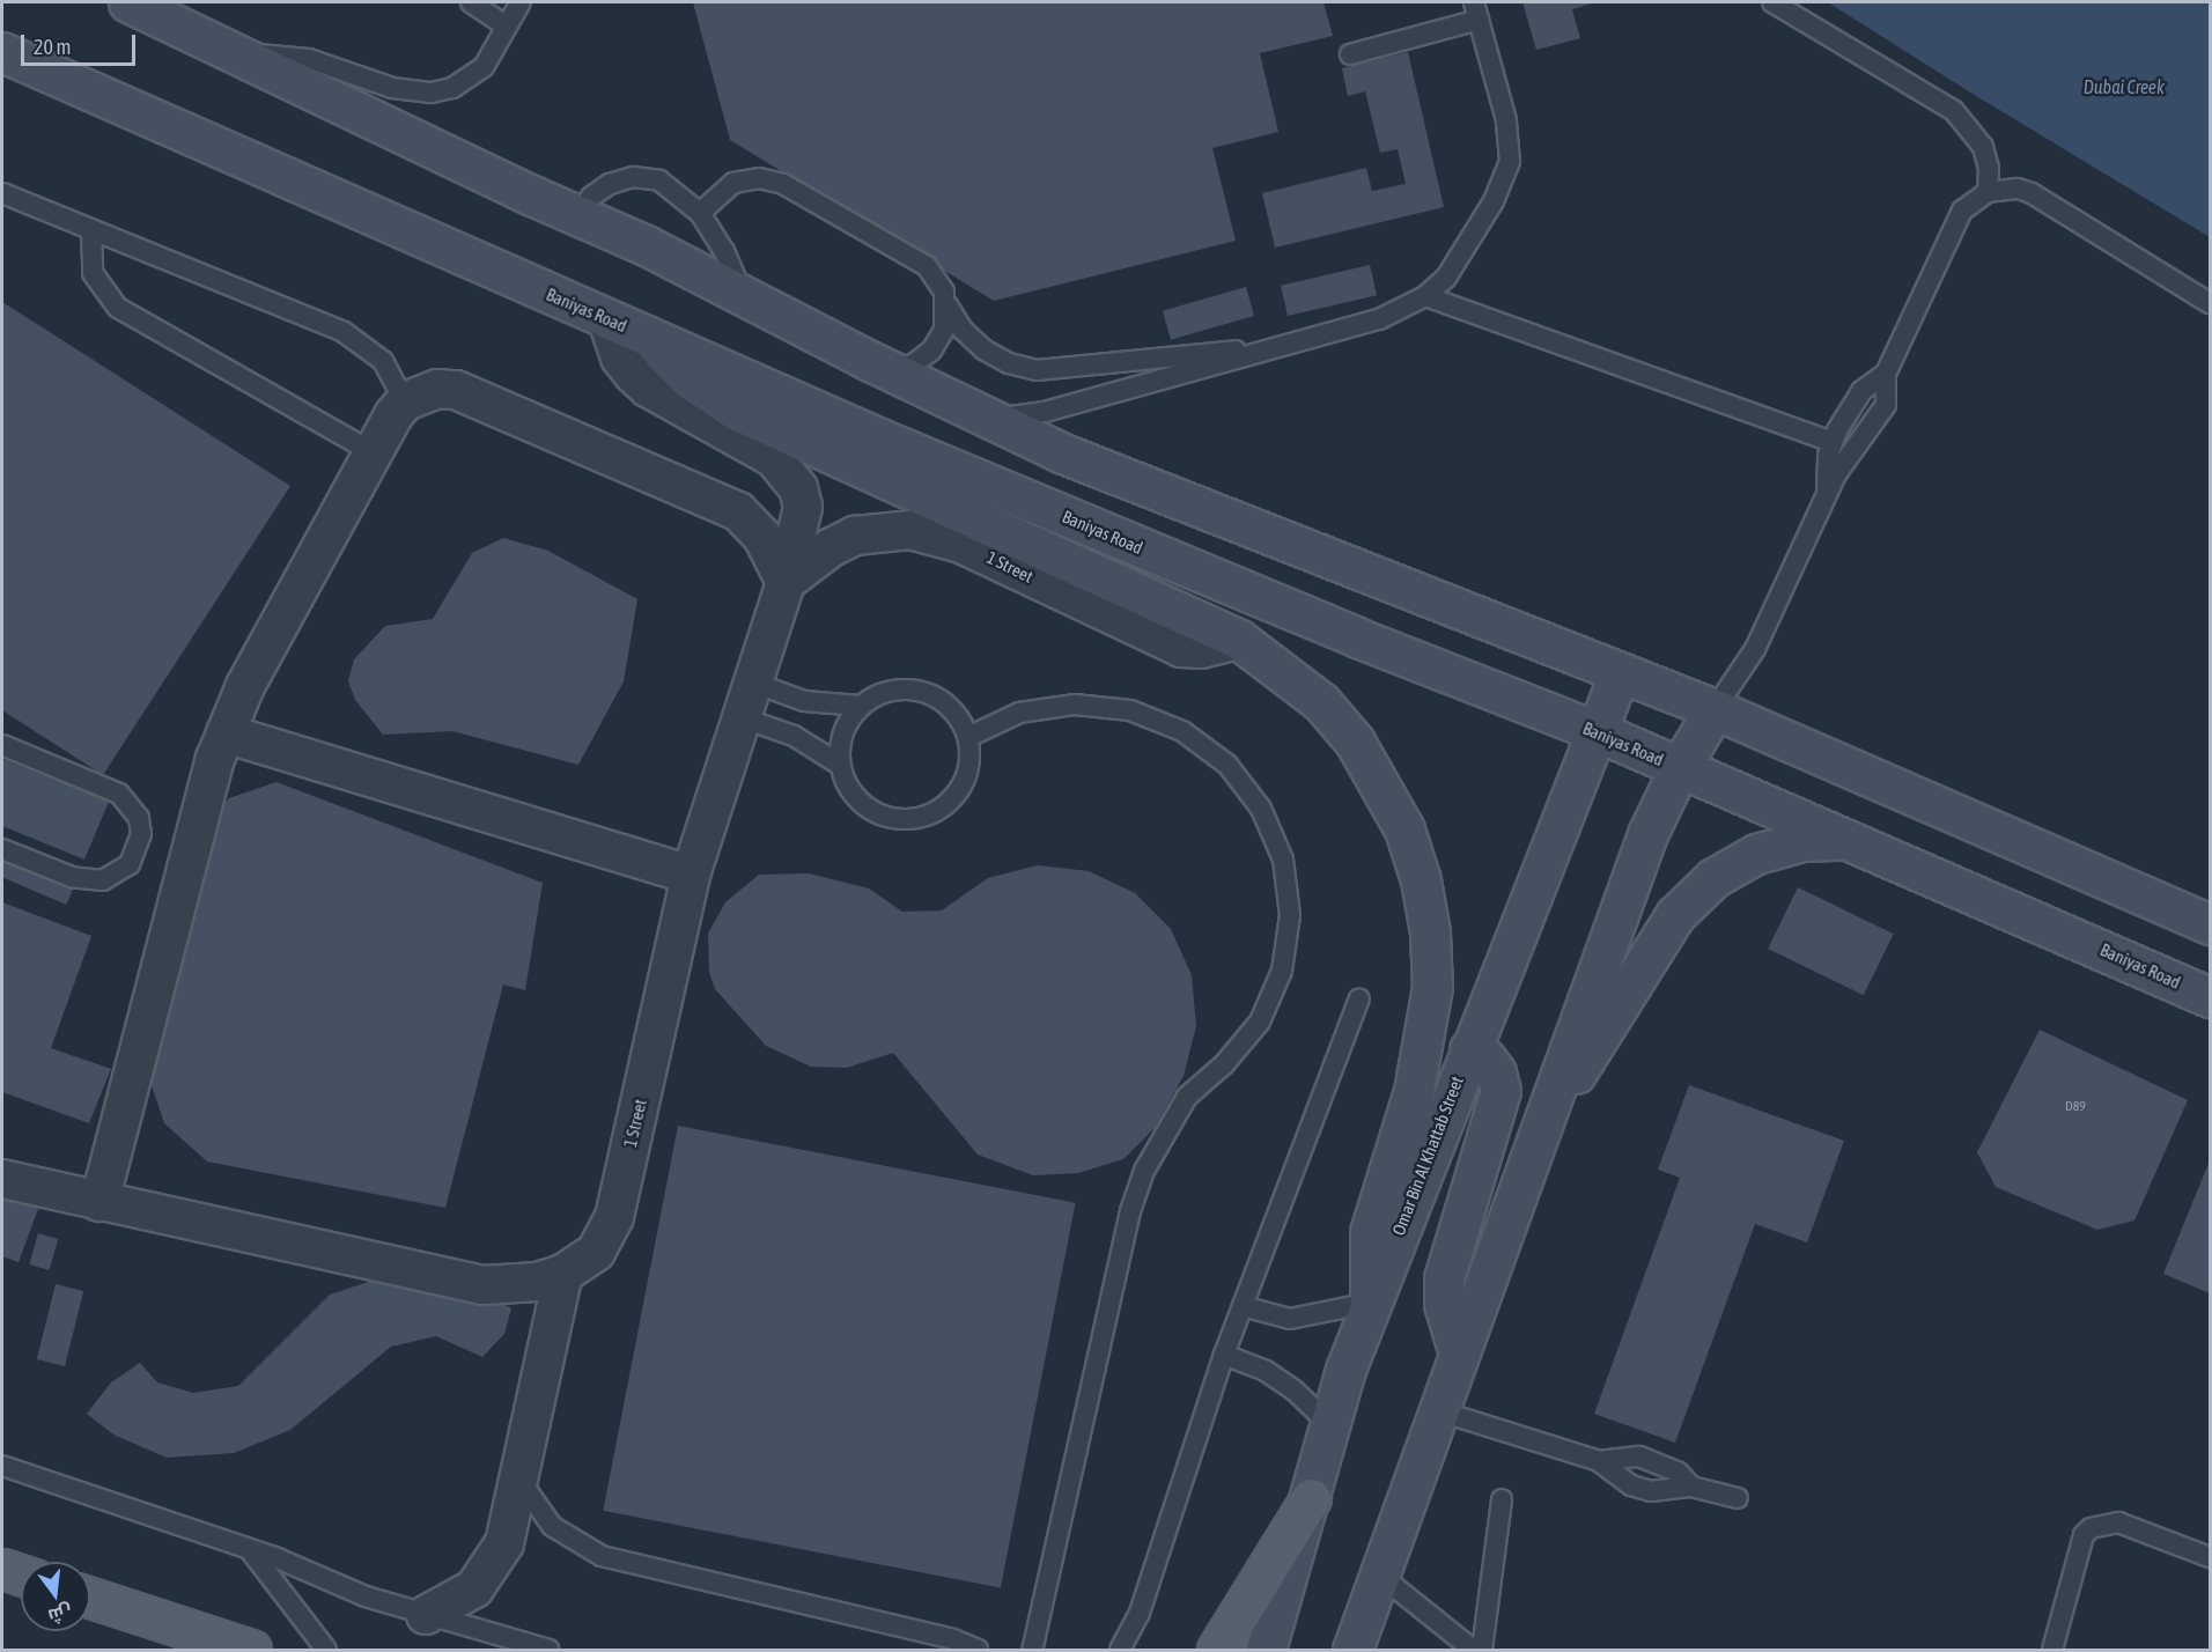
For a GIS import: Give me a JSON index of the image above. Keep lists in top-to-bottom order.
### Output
{
  "streets": {
    "main road": ["Baniyas Road", "Omar Bin Al Khattab Street"],
    "street": ["1 Street"]
  },
  "crossings": [
    ["Baniyas Road", "1 Street"],
    ["Baniyas Road", "Omar Bin Al Khattab Street"]
  ],
  "water": ["Dubai Creek"],
  "house_numbers": ["D89"],
  "scale_bar": "20 m",
  "north": "bottom"
}
